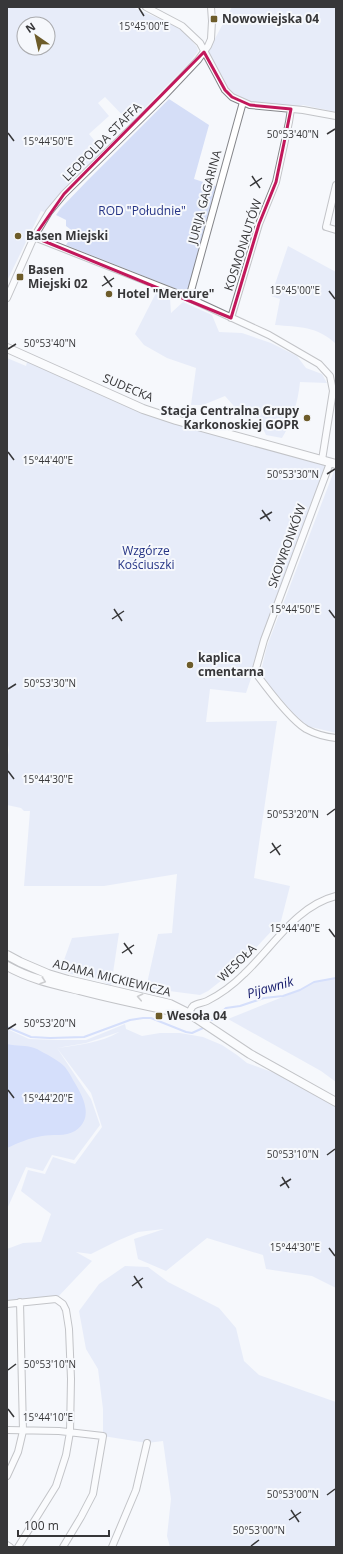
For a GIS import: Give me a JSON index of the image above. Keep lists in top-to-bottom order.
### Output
{
  "streets": {
    "street": [
      "LEOPOLDA STAFFA",
      "JURIJA GAGARINA",
      "KOSMONAUTÓW",
      "SUDECKA",
      "SKOWRONKÓW",
      "WESOŁA",
      "ADAMA MICKIEWICZA"
    ]
  },
  "crossings": [
    ["SUDECKA", "SKOWRONKÓW"],
    ["WESOŁA", "ADAMA MICKIEWICZA"]
  ],
  "water": ["Pijawnik"],
  "parks": ["ROD \"Południe\"", "Wzgórze Kościuszki"],
  "places": {
    "transit": ["Nowowiejska 04", "Basen Miejski 02", "Wesoła 04"],
    "other": [
      "Basen Miejski",
      "Hotel \"Mercure\"",
      "Stacja Centralna Grupy Karkonoskiej GOPR",
      "kaplica cmentarna"
    ]
  },
  "scale_bar": "100 m",
  "north": "top left",
  "coordinates": [
    "15°45'00\"E",
    "50°53'40\"N",
    "15°44'50\"E",
    "15°44'40\"E",
    "50°53'30\"N",
    "15°44'30\"E",
    "50°53'20\"N",
    "15°44'20\"E",
    "50°53'10\"N",
    "15°44'10\"E",
    "50°53'00\"N"
  ]
}
